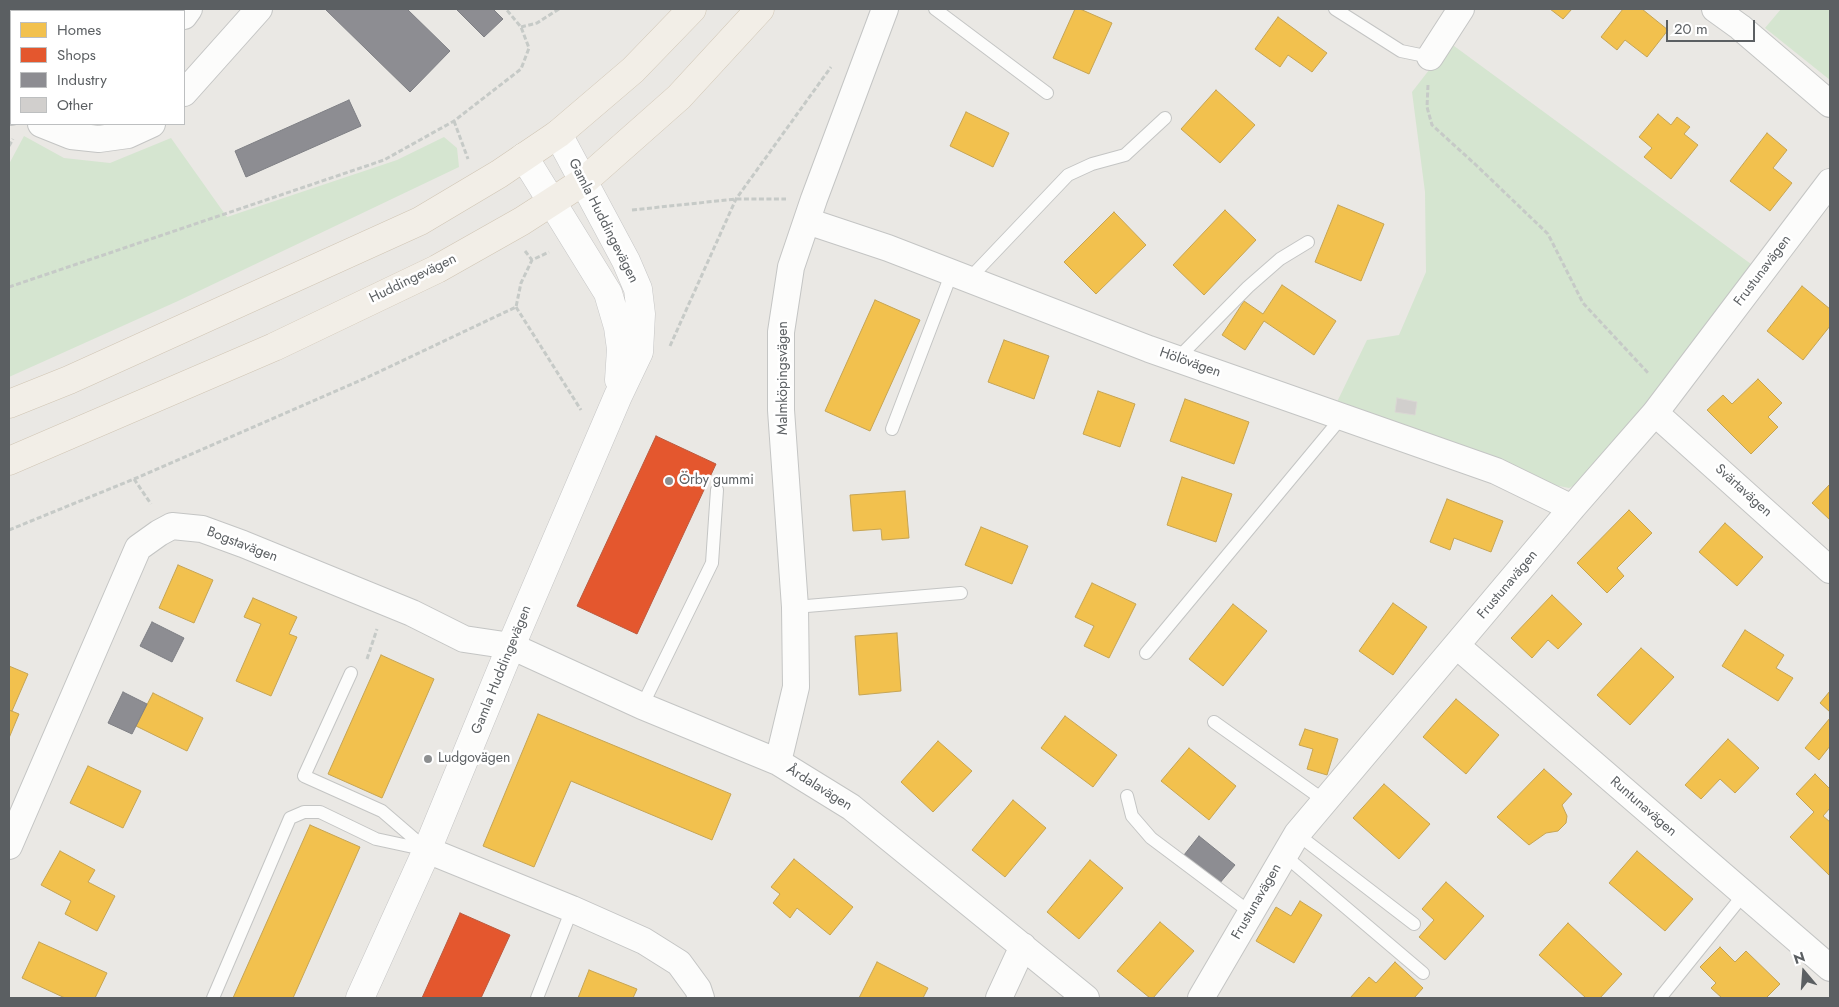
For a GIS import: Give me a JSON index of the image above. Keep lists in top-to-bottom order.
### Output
{
  "streets": {
    "main road": ["Huddingevägen"],
    "street": [
      "Gamla Huddingevägen",
      "Frustunavägen",
      "Hölövägen",
      "Malmköpingsvägen",
      "Svärtavägen",
      "Bogstavägen",
      "Årdalavägen",
      "Runtunavägen"
    ]
  },
  "crossings": [
    ["Gamla Huddingevägen", "Huddingevägen"],
    ["Gamla Huddingevägen", "Bogstavägen"],
    ["Gamla Huddingevägen", "Årdalavägen"],
    ["Frustunavägen", "Hölövägen"],
    ["Frustunavägen", "Svärtavägen"],
    ["Frustunavägen", "Runtunavägen"],
    ["Hölövägen", "Malmköpingsvägen"],
    ["Malmköpingsvägen", "Årdalavägen"],
    ["Bogstavägen", "Årdalavägen"]
  ],
  "places": ["Örby gummi", "Ludgovägen"],
  "legend": [
    "Homes",
    "Shops",
    "Industry",
    "Other"
  ],
  "scale_bar": "20 m",
  "north": "top"
}
